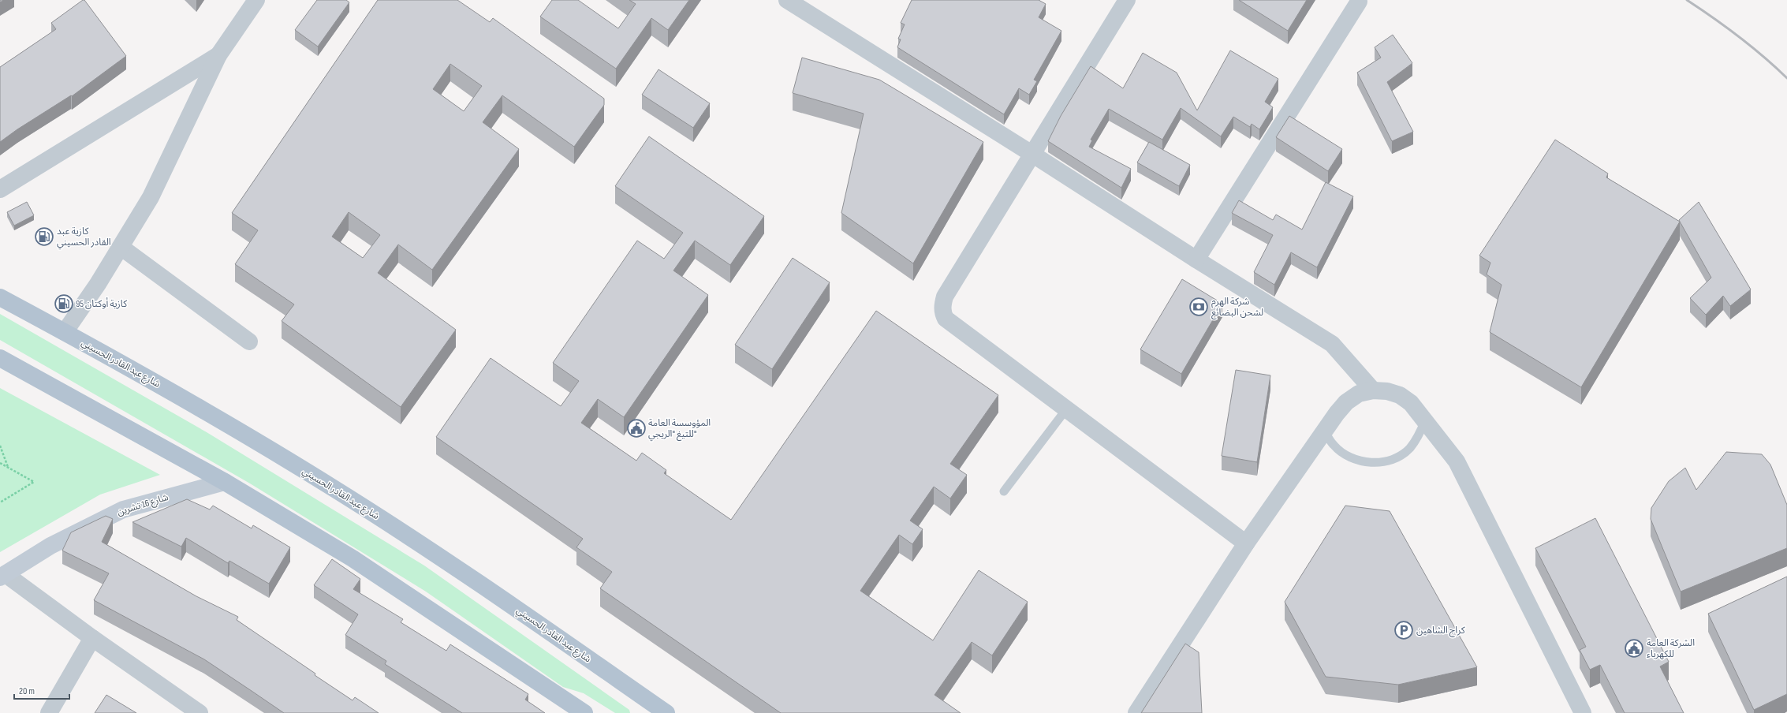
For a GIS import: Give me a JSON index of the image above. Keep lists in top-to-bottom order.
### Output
{
  "streets": {
    "main road": ["شارع عبد القادر الحسيني"],
    "street": ["شارع 16 تشرين"]
  },
  "places": {
    "fuel station": ["كازية عبد القادر الحسيني", "كازية أوكتان 95"],
    "bank": ["شركة الهرم لشحن البضائع"],
    "public building": ["المؤوسسة العامة للتيغ \"الريجي\"", "الشركة العامة للكهرباء"],
    "parking": ["كراج الشاهين"]
  },
  "scale_bar": "20 m"
}
